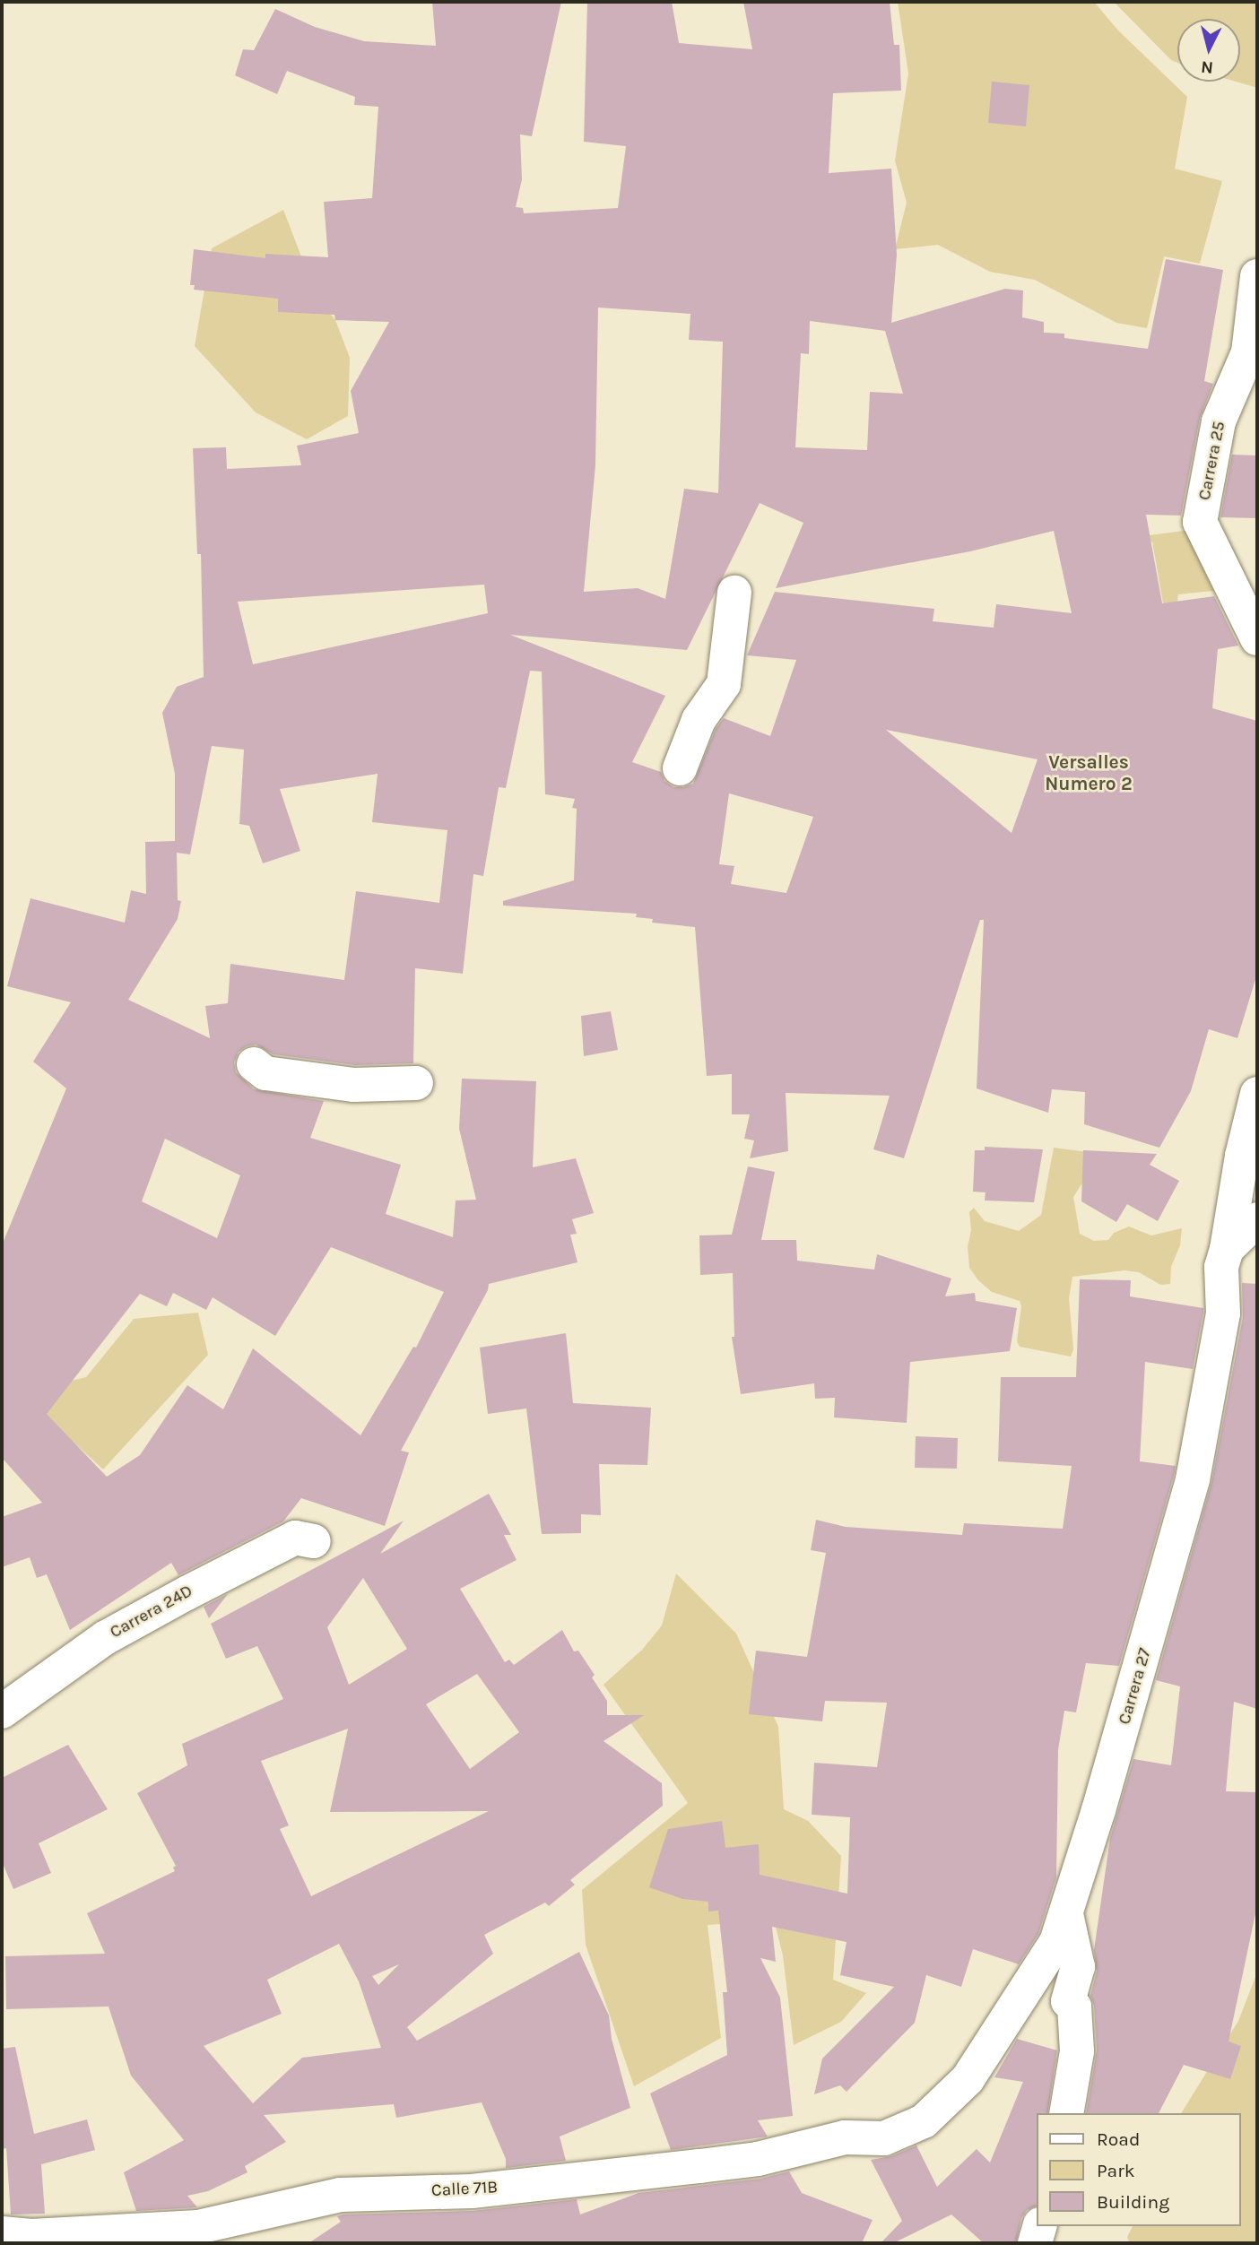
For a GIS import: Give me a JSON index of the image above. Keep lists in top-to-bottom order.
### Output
{
  "streets": {
    "street": [
      "Carrera 25",
      "Carrera 24D",
      "Carrera 27",
      "Calle 71B"
    ]
  },
  "crossings": [
    ["Carrera 27", "Calle 71B"]
  ],
  "districts": ["Versalles Numero 2"],
  "legend": ["Road", "Park", "Building"],
  "north": "bottom"
}
